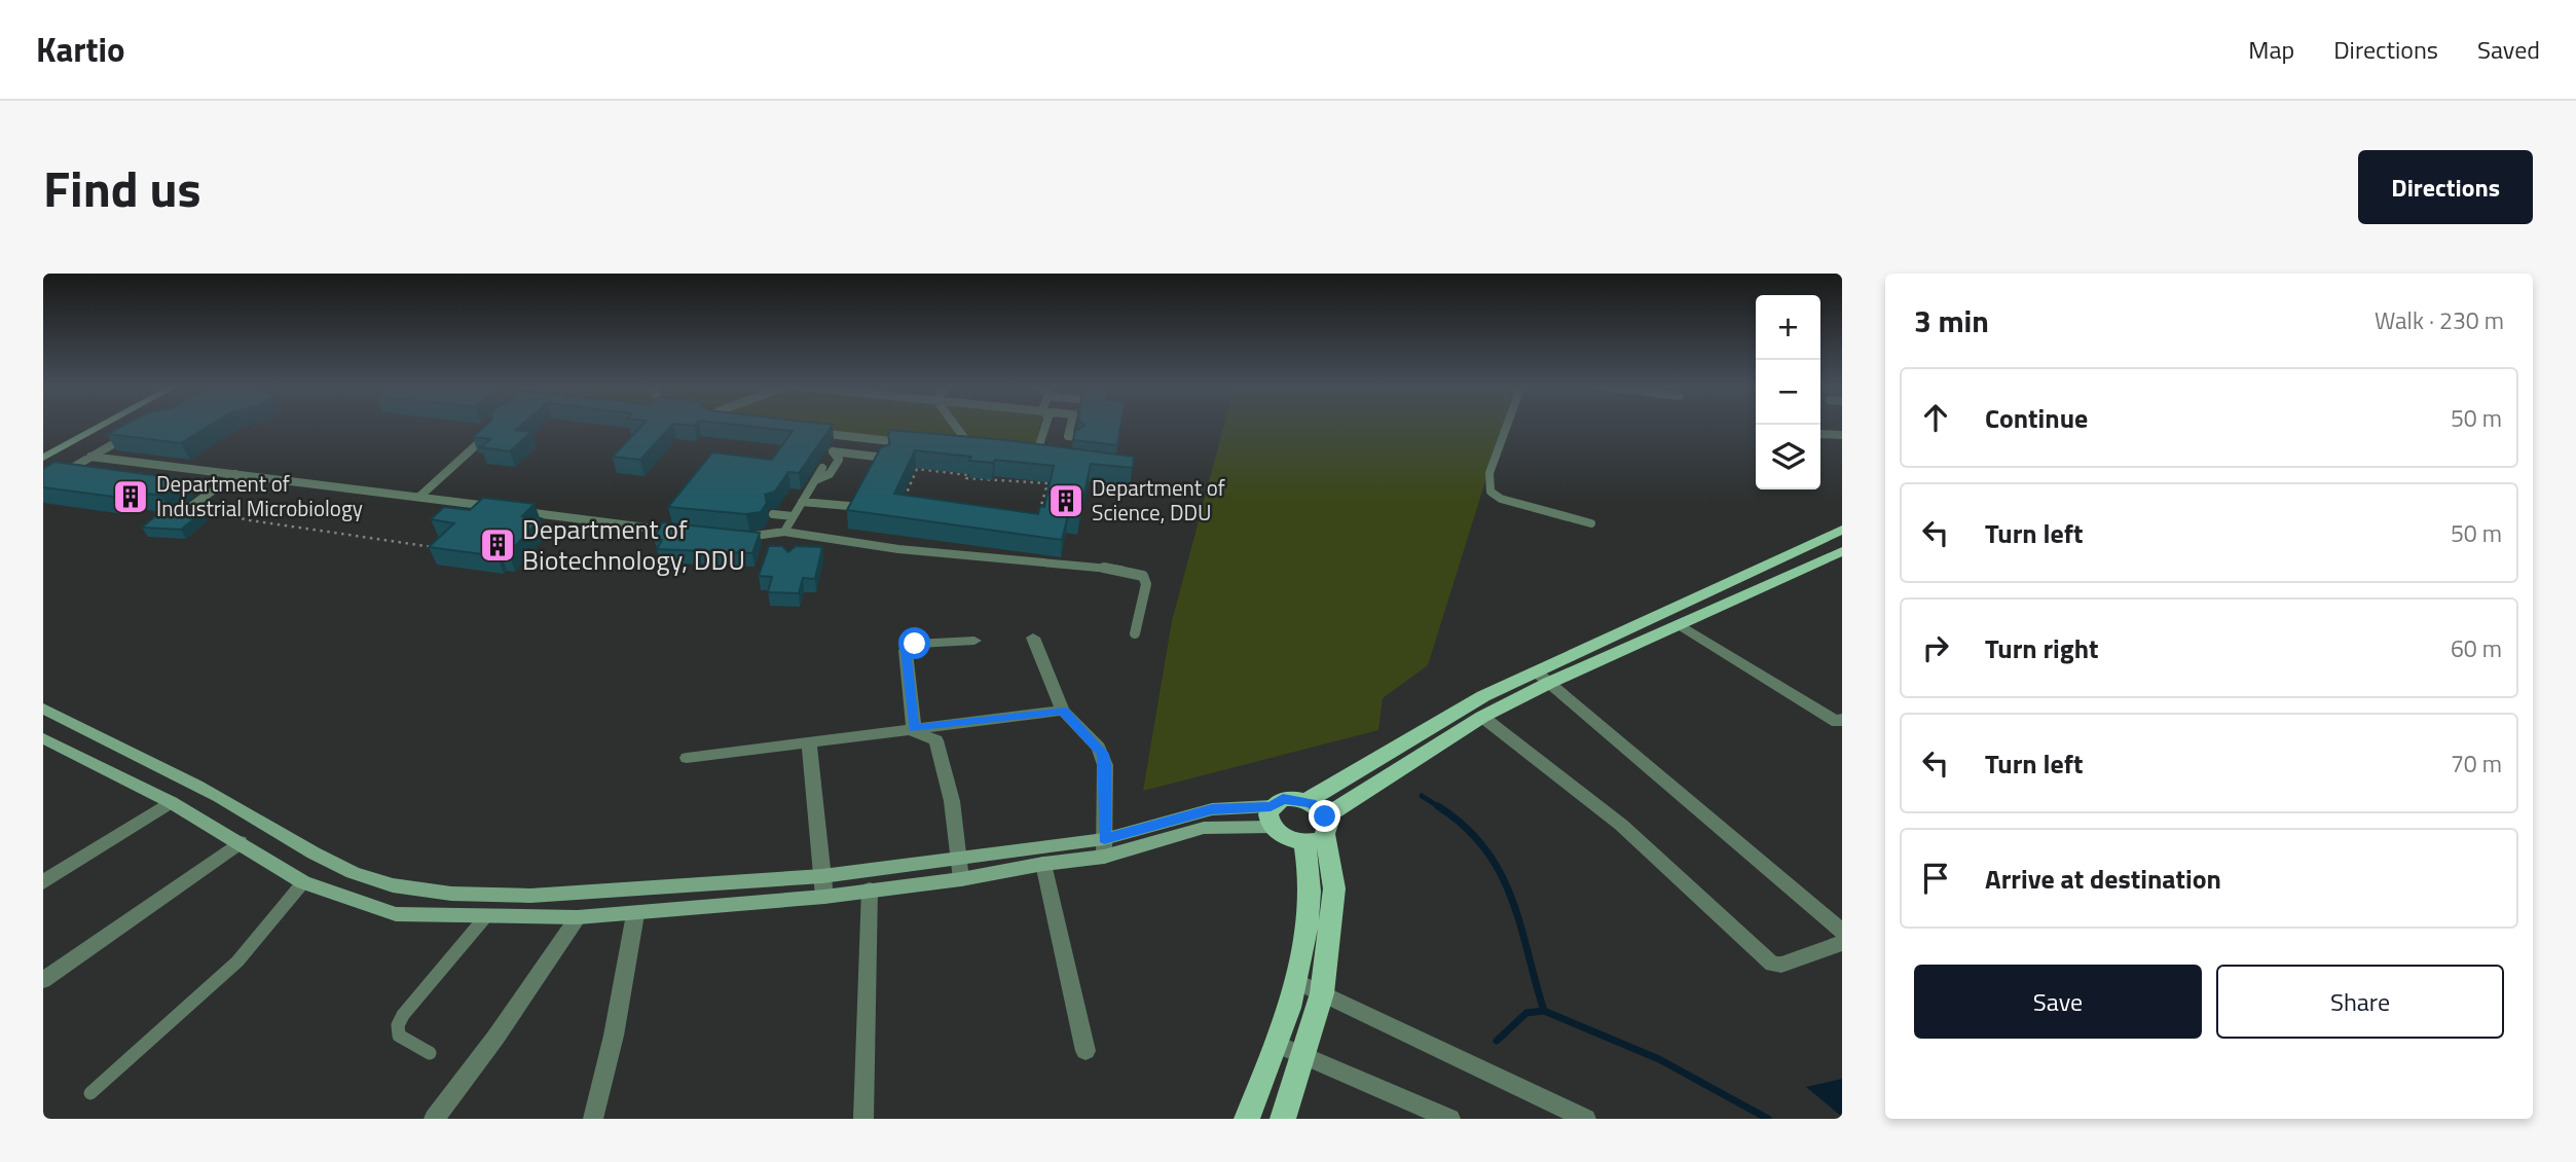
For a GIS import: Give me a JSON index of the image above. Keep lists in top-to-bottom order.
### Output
{
  "places": {
    "building": ["Department of Industrial Microbiology", "Department of Science, DDU", "Department of Biotechnology, DDU"]
  },
  "page": {
    "header": "Kartio",
    "nav": ["Map", "Directions", "Saved"],
    "title": "Find us",
    "buttons": [
      "Directions",
      ["Save", "Share"]
    ],
    "heading": ["3 min", "Walk · 230 m"],
    "map_buttons": ["+", "−"],
    "list": [
      ["Continue", "50 m"],
      ["Turn left", "50 m"],
      ["Turn right", "60 m"],
      ["Turn left", "70 m"],
      "Arrive at destination"
    ]
  }
}
